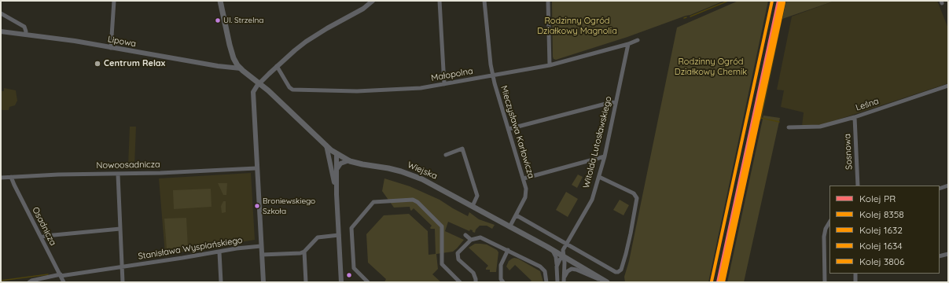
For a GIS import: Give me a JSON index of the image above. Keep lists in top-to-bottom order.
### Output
{
  "streets": {
    "main road": ["Wiejska"],
    "street": [
      "Lipowa",
      "Małopolna",
      "Leśna",
      "Mieczysława Karłowicza",
      "Witolda Lutosławskiego",
      "Sosnowa",
      "Nowoosadnicza",
      "Osadnicza",
      "Stanisława Wyspiańskiego"
    ]
  },
  "crossings": [
    ["Lipowa", "Wiejska"],
    ["Małopolna", "Mieczysława Karłowicza"],
    ["Małopolna", "Witolda Lutosławskiego"],
    ["Leśna", "Sosnowa"],
    ["Mieczysława Karłowicza", "Wiejska"],
    ["Witolda Lutosławskiego", "Wiejska"],
    ["Nowoosadnicza", "Osadnicza"],
    ["Osadnicza", "Stanisława Wyspiańskiego"]
  ],
  "parks": ["Rodzinny Ogród Działkowy Magnolia", "Rodzinny Ogród Działkowy Chemik"],
  "places": ["Ul. Strzelna", "Centrum Relax", "Broniewskiego Szkoła"],
  "lines": [
    "rail line PR",
    "rail line 1634",
    "rail line 8358",
    "rail line 1632",
    "rail line 3806"
  ],
  "legend": [
    "Kolej PR",
    "Kolej 8358",
    "Kolej 1632",
    "Kolej 1634",
    "Kolej 3806"
  ]
}
